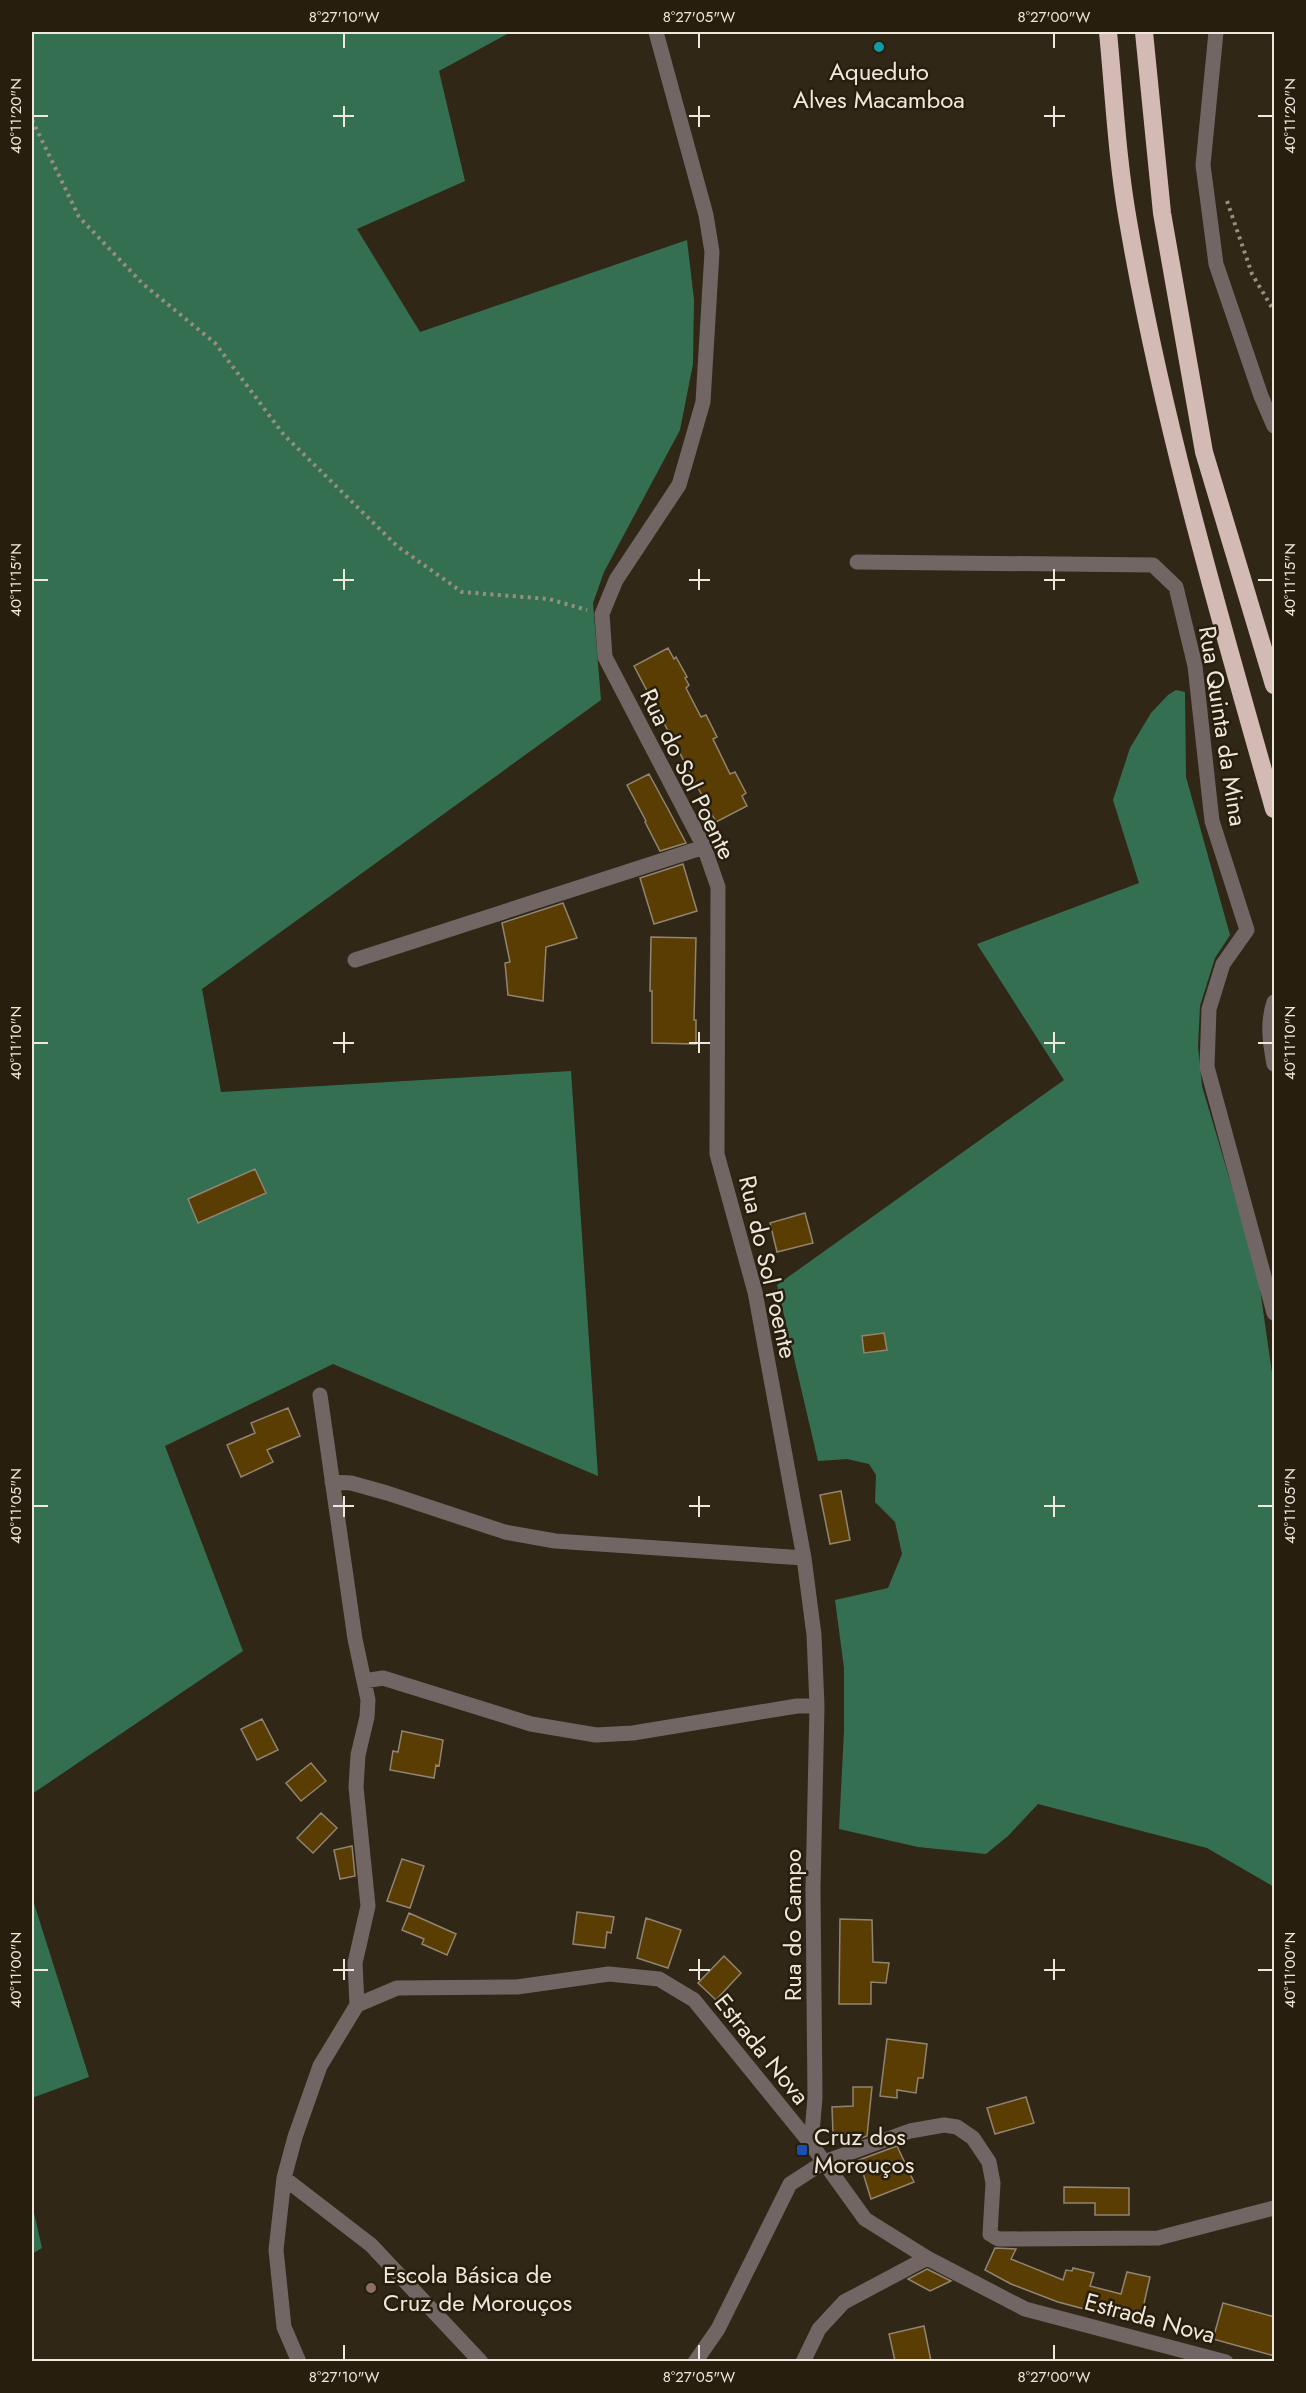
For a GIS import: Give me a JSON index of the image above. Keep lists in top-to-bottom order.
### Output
{
  "streets": {
    "street": [
      "Rua Quinta da Mina",
      "Rua do Sol Poente",
      "Rua do Campo",
      "Estrada Nova"
    ]
  },
  "crossings": [
    ["Rua do Sol Poente", "Rua do Campo"],
    ["Rua do Campo", "Estrada Nova"]
  ],
  "places": {
    "other": ["Aqueduto Alves Macamboa", "Escola Básica de Cruz de Morouços"],
    "transit": ["Cruz dos Morouços"]
  },
  "coordinates": [
    "8°27'10\"W",
    "8°27'05\"W",
    "8°27'00\"W",
    "40°11'20\"N",
    "40°11'15\"N",
    "40°11'10\"N",
    "40°11'05\"N",
    "40°11'00\"N"
  ]
}
